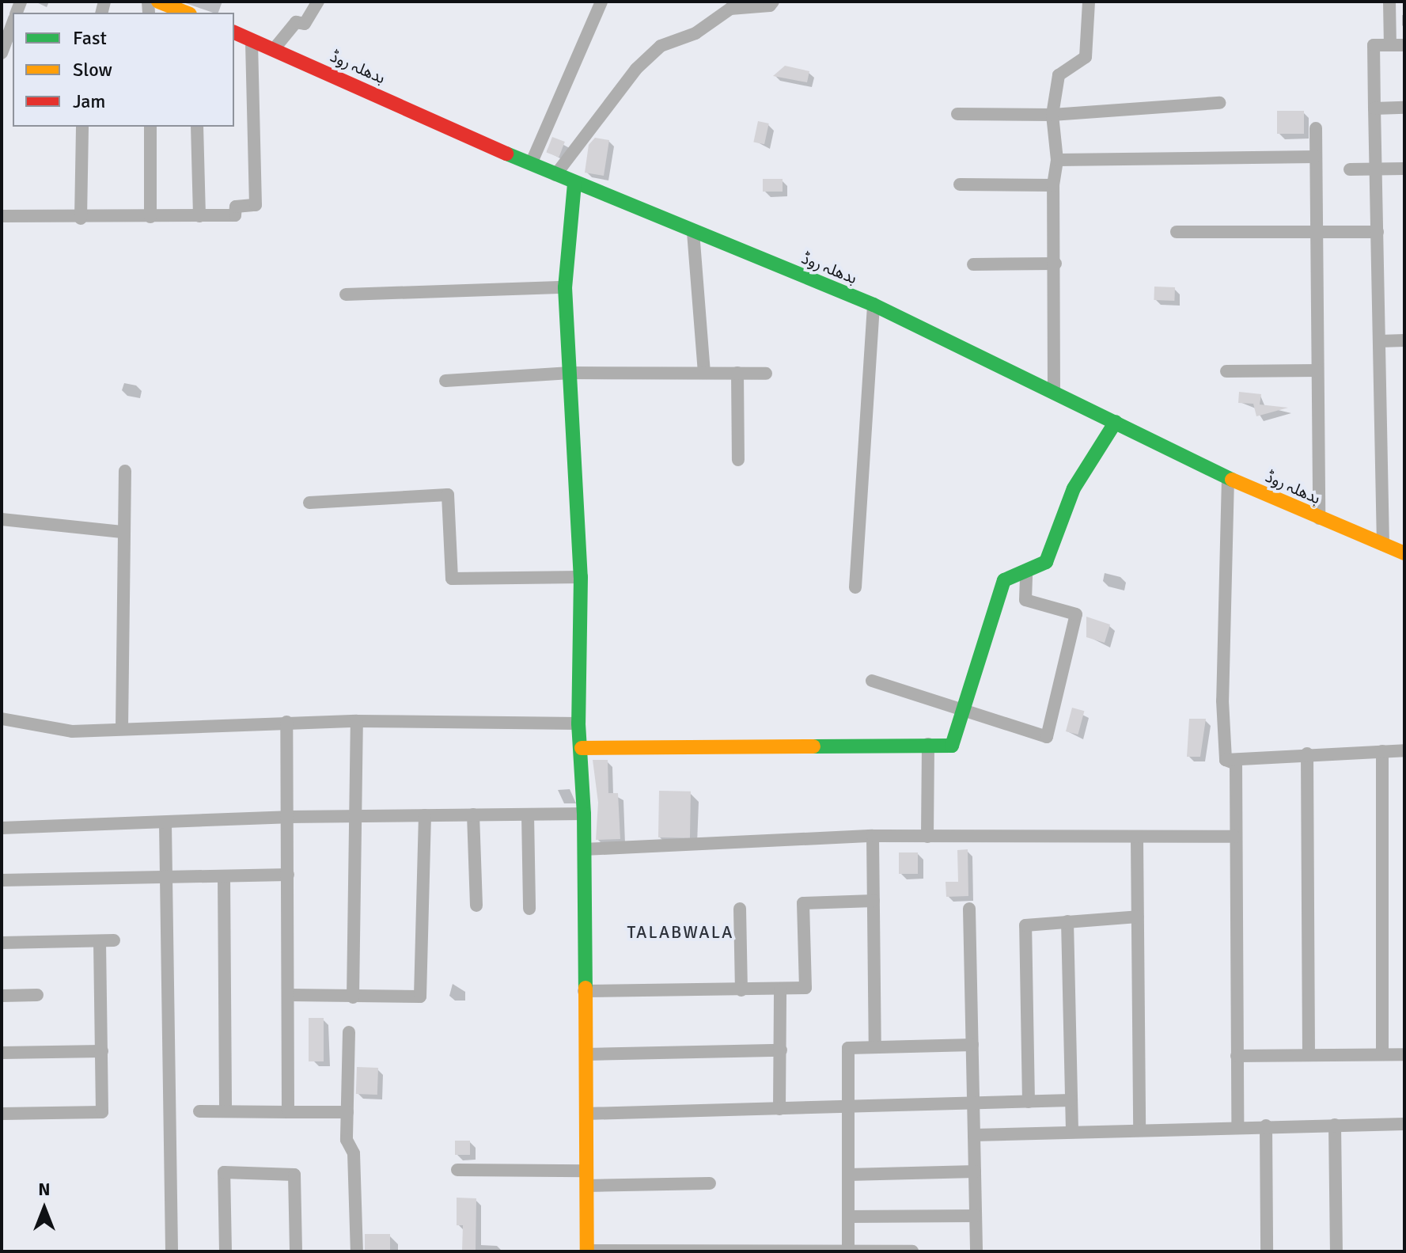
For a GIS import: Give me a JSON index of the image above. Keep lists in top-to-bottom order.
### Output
{
  "streets": {
    "street": ["بدھلہ روڈ"]
  },
  "districts": ["TALABWALA"],
  "legend": ["Fast", "Slow", "Jam"],
  "north": "top"
}
